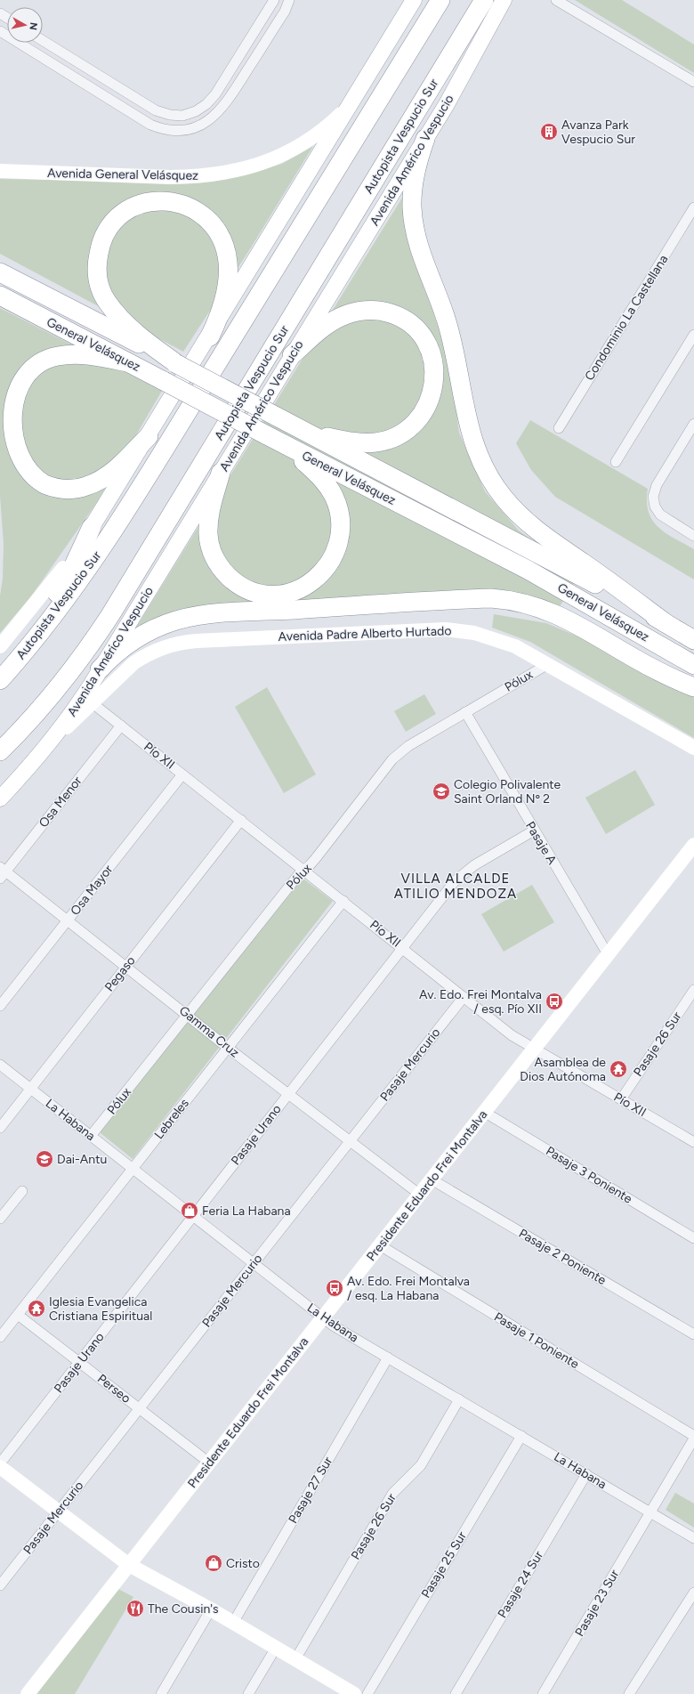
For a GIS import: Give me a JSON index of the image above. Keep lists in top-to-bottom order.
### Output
{
  "streets": {
    "highway": ["Autopista Vespucio Sur", "General Velásquez"],
    "main road": ["Avenida Américo Vespucio"],
    "street": [
      "Avenida General Velásquez",
      "Condominio La Castellana",
      "Avenida Padre Alberto Hurtado",
      "Pólux",
      "Pío XII",
      "Osa Menor",
      "Pasaje A",
      "Osa Mayor",
      "Pegaso",
      "Gamma Cruz",
      "Pasaje 26 Sur",
      "Pasaje Mercurio",
      "Lebreles",
      "La Habana",
      "Pasaje Urano",
      "Pasaje 3 Poniente",
      "Presidente Eduardo Frei Montalva",
      "Pasaje 2 Poniente",
      "Pasaje 1 Poniente",
      "Perseo",
      "Pasaje 27 Sur",
      "Pasaje 25 Sur",
      "Pasaje 24 Sur",
      "Pasaje 23 Sur"
    ]
  },
  "crossings": [
    ["Avenida Américo Vespucio", "Avenida Padre Alberto Hurtado"],
    ["Avenida Padre Alberto Hurtado", "Pólux"],
    ["Avenida Padre Alberto Hurtado", "Pío XII"],
    ["Pólux", "Pío XII"],
    ["Pólux", "Pasaje A"],
    ["Pólux", "Gamma Cruz"],
    ["Pólux", "La Habana"],
    ["Pío XII", "Osa Menor"],
    ["Pío XII", "Osa Mayor"],
    ["Pío XII", "Pegaso"],
    ["Pío XII", "Pasaje 26 Sur"],
    ["Pío XII", "Pasaje Mercurio"],
    ["Pío XII", "Lebreles"],
    ["Pío XII", "Pasaje Urano"],
    ["Pío XII", "Presidente Eduardo Frei Montalva"],
    ["Osa Menor", "Gamma Cruz"],
    ["Pasaje A", "Pasaje Urano"],
    ["Pasaje A", "Presidente Eduardo Frei Montalva"],
    ["Osa Mayor", "Gamma Cruz"],
    ["Pegaso", "Gamma Cruz"],
    ["Pegaso", "La Habana"],
    ["Gamma Cruz", "Pasaje Mercurio"],
    ["Gamma Cruz", "Lebreles"],
    ["Gamma Cruz", "Pasaje Urano"],
    ["Gamma Cruz", "Presidente Eduardo Frei Montalva"],
    ["Pasaje 26 Sur", "La Habana"],
    ["Pasaje Mercurio", "La Habana"],
    ["Pasaje Mercurio", "Perseo"],
    ["Lebreles", "La Habana"],
    ["Lebreles", "Perseo"],
    ["La Habana", "Pasaje Urano"],
    ["La Habana", "Presidente Eduardo Frei Montalva"],
    ["La Habana", "Pasaje 27 Sur"],
    ["La Habana", "Pasaje 25 Sur"],
    ["La Habana", "Pasaje 24 Sur"],
    ["La Habana", "Pasaje 23 Sur"],
    ["Pasaje Urano", "Perseo"],
    ["Pasaje 3 Poniente", "Presidente Eduardo Frei Montalva"],
    ["Presidente Eduardo Frei Montalva", "Pasaje 2 Poniente"],
    ["Presidente Eduardo Frei Montalva", "Pasaje 1 Poniente"],
    ["Presidente Eduardo Frei Montalva", "Perseo"]
  ],
  "districts": ["VILLA ALCALDE ATILIO MENDOZA"],
  "places": {
    "building": ["Avanza Park Vespucio Sur"],
    "school or university": ["Colegio Polivalente Saint Orland Nº 2", "Dai-Antu"],
    "bus stop": ["Av. Edo. Frei Montalva / esq. Pío XII", "Av. Edo. Frei Montalva / esq. La Habana"],
    "temple": ["Asamblea de Dios Autónoma", "Iglesia Evangelica Cristiana Espiritual"],
    "shop": ["Feria La Habana", "Cristo"],
    "restaurant": ["The Cousin's"]
  },
  "north": "right"
}
